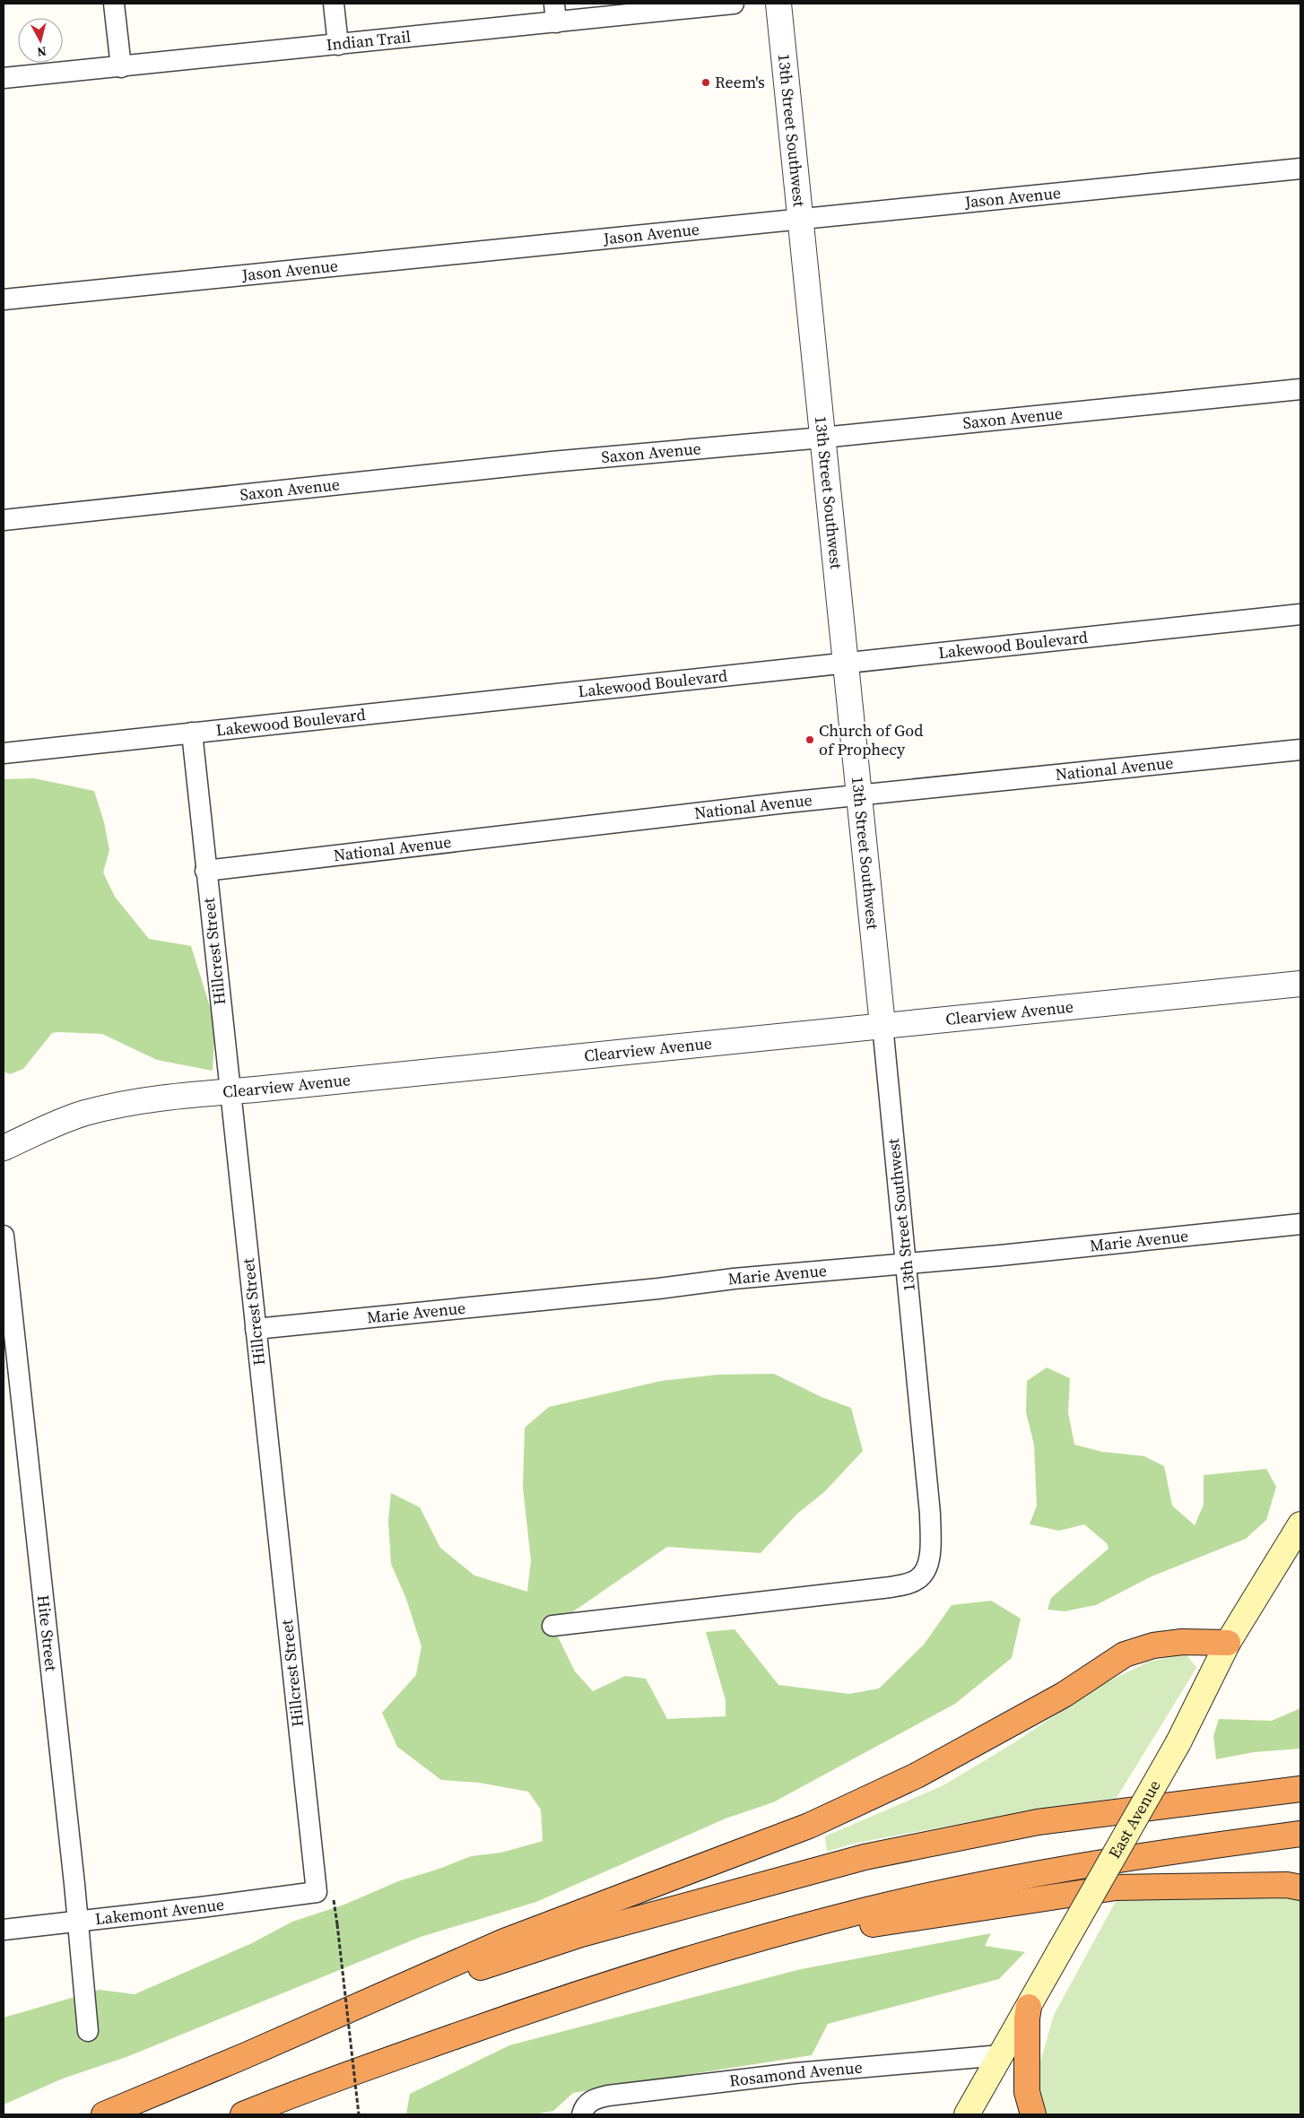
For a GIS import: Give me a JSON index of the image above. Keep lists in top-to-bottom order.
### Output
{
  "streets": {
    "main road": ["East Avenue"],
    "street": [
      "Indian Trail",
      "13th Street Southwest",
      "Jason Avenue",
      "Saxon Avenue",
      "Lakewood Boulevard",
      "National Avenue",
      "Hillcrest Street",
      "Clearview Avenue",
      "Marie Avenue",
      "Hite Street",
      "Lakemont Avenue",
      "Rosamond Avenue"
    ]
  },
  "crossings": [
    ["13th Street Southwest", "Jason Avenue"],
    ["13th Street Southwest", "Saxon Avenue"],
    ["13th Street Southwest", "Lakewood Boulevard"],
    ["13th Street Southwest", "National Avenue"],
    ["13th Street Southwest", "Clearview Avenue"],
    ["13th Street Southwest", "Marie Avenue"],
    ["Lakewood Boulevard", "Hillcrest Street"],
    ["National Avenue", "Hillcrest Street"],
    ["Hillcrest Street", "Clearview Avenue"],
    ["Hillcrest Street", "Marie Avenue"],
    ["Hillcrest Street", "Lakemont Avenue"],
    ["Hite Street", "Lakemont Avenue"],
    ["East Avenue", "Rosamond Avenue"]
  ],
  "places": ["Reem's", "Church of God of Prophecy"],
  "north": "bottom"
}
